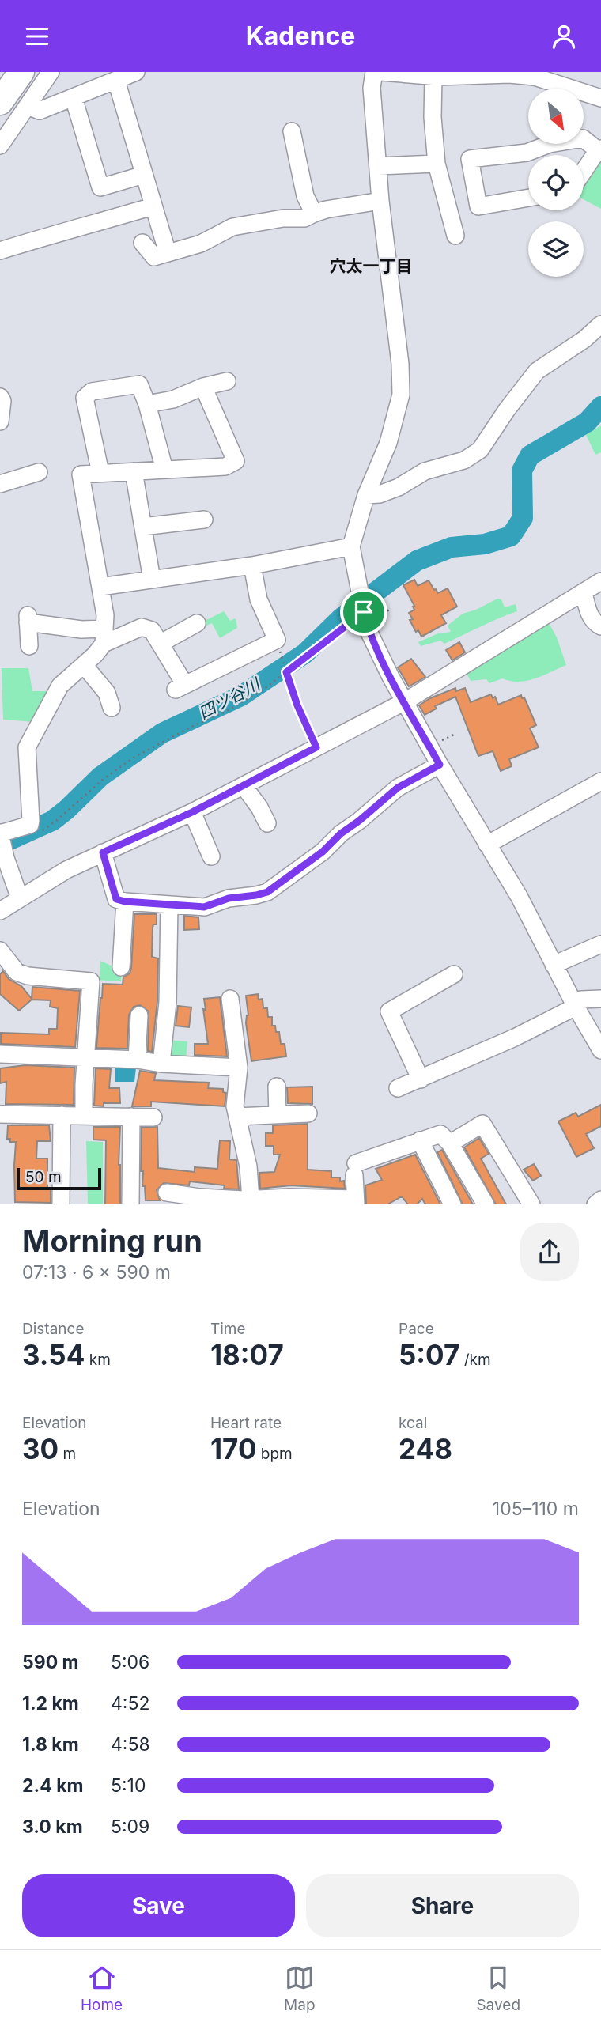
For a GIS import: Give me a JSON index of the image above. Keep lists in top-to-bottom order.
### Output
{
  "districts": ["穴太一丁目"],
  "water": ["四ツ谷川"],
  "scale_bar": "50 m",
  "north": "bottom right",
  "page": {
    "header": "Kadence",
    "scale": "50 m",
    "heading": ["Morning run", "07:13 · 6 × 590 m"],
    "stats": [
      ["Distance", "3.54 km"],
      ["Time", "18:07"],
      ["Pace", "5:07 /km"],
      ["Elevation", "30 m"],
      ["Heart rate", "170 bpm"],
      ["kcal", "248"]
    ],
    "chart": ["Elevation", "105–110 m"],
    "list": [
      {
        "name": "590 m",
        "note": "5:06"
      },
      {
        "name": "1.2 km",
        "note": "4:52"
      },
      {
        "name": "1.8 km",
        "note": "4:58"
      },
      {
        "name": "2.4 km",
        "note": "5:10"
      },
      {
        "name": "3.0 km",
        "note": "5:09"
      }
    ],
    "buttons": ["Save", "Share"],
    "tabs": ["Home", "Map", "Saved"]
  }
}
